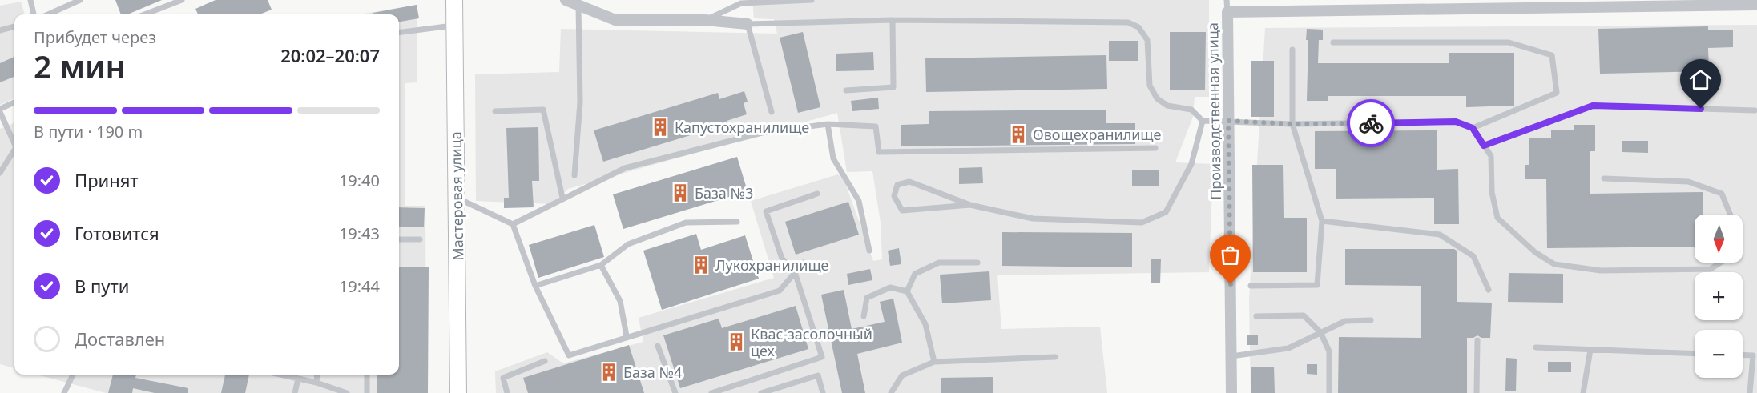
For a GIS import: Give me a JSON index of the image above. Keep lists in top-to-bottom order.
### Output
{
  "streets": {
    "main road": ["Мастеровая улица"],
    "street": ["Производственная улица"]
  },
  "places": {
    "building": [
      "Капустохранилище",
      "Овощехранилище",
      "База №3",
      "Лукохранилище",
      "Квас-засолочный цех",
      "База №4"
    ]
  },
  "north": "bottom",
  "page": {
    "heading": ["2 мин", "Прибудет через", "20:02–20:07"],
    "bar": "В пути · 190 m",
    "list": [
      ["Принят", "19:40"],
      ["Готовится", "19:43"],
      ["В пути", "19:44"],
      "Доставлен"
    ],
    "map_buttons": ["+", "−"]
  }
}
